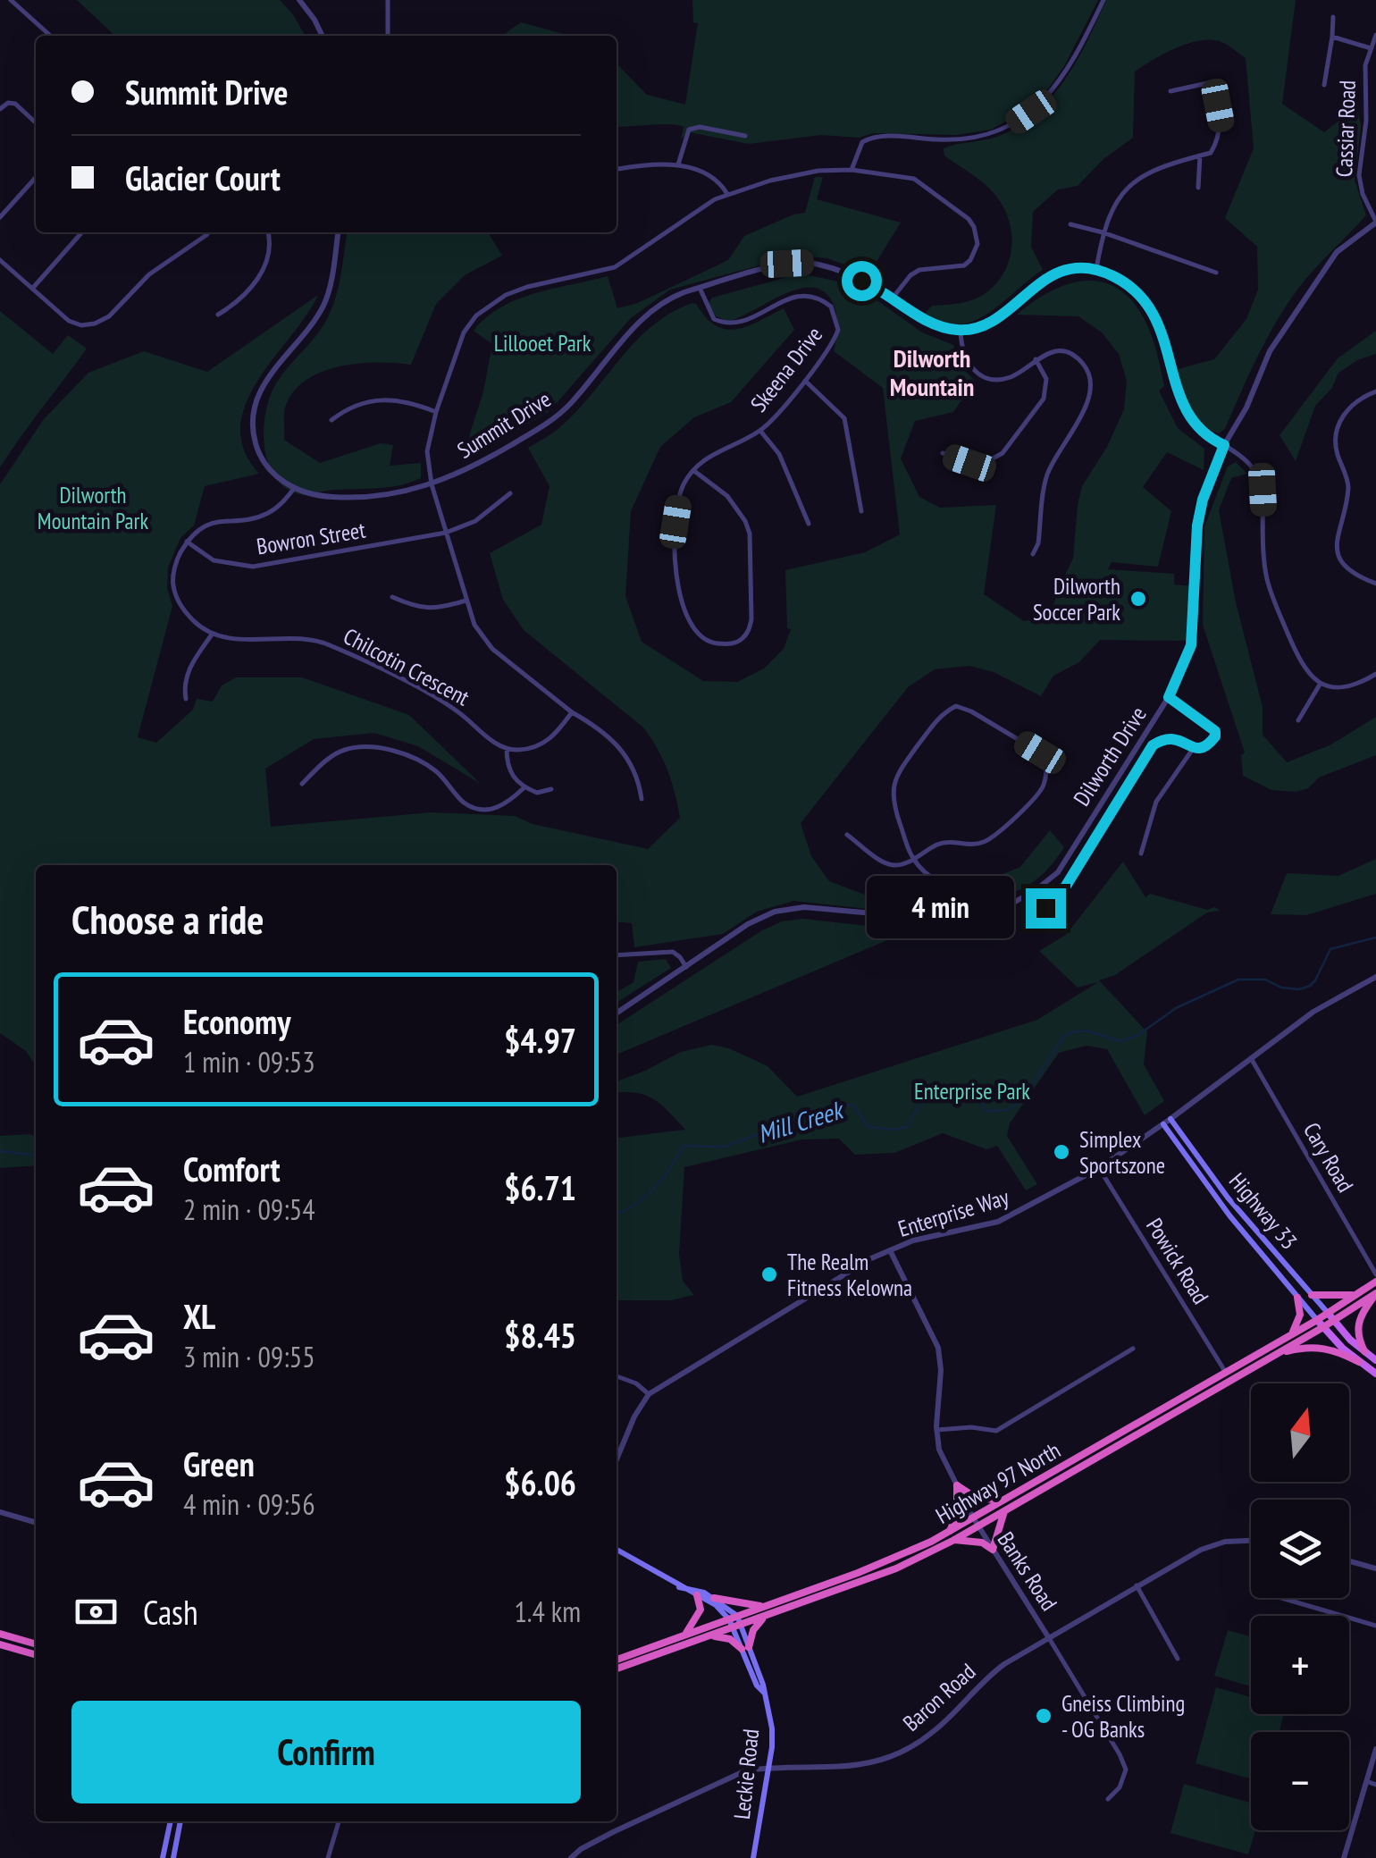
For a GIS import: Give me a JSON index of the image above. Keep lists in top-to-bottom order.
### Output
{
  "streets": {
    "highway": ["Highway 97 North"],
    "main road": ["Highway 33", "Leckie Road"],
    "street": [
      "Cassiar Road",
      "Skeena Drive",
      "Summit Drive",
      "Bowron Street",
      "Chilcotin Crescent",
      "Dilworth Drive",
      "Cary Road",
      "Enterprise Way",
      "Powick Road",
      "Banks Road",
      "Baron Road"
    ]
  },
  "crossings": [
    ["Cassiar Road", "Dilworth Drive"],
    ["Skeena Drive", "Summit Drive"],
    ["Cary Road", "Enterprise Way"],
    ["Highway 33", "Enterprise Way"],
    ["Highway 33", "Highway 97 North"],
    ["Enterprise Way", "Powick Road"],
    ["Enterprise Way", "Banks Road"],
    ["Powick Road", "Highway 97 North"],
    ["Highway 97 North", "Banks Road"],
    ["Highway 97 North", "Leckie Road"],
    ["Banks Road", "Baron Road"],
    ["Baron Road", "Leckie Road"]
  ],
  "districts": ["Dilworth Mountain"],
  "water": ["Mill Creek"],
  "parks": ["Lillooet Park", "Dilworth Mountain Park", "Enterprise Park"],
  "places": [
    "Dilworth Soccer Park",
    "Simplex Sportszone",
    "The Realm Fitness Kelowna",
    "Gneiss Climbing - OG Banks"
  ],
  "north": "top",
  "page": {
    "banner": ["Summit Drive", "Glacier Court"],
    "heading": "Choose a ride",
    "bubble": "4 min",
    "list": [
      {
        "name": "Economy",
        "note": "1 min · 09:53",
        "value": "$4.97"
      },
      {
        "name": "Comfort",
        "note": "2 min · 09:54",
        "value": "$6.71"
      },
      {
        "name": "XL",
        "note": "3 min · 09:55",
        "value": "$8.45"
      },
      {
        "name": "Green",
        "note": "4 min · 09:56",
        "value": "$6.06"
      }
    ],
    "map_buttons": ["+", "−"],
    "pay": ["Cash", "1.4 km"],
    "buttons": "Confirm"
  }
}
